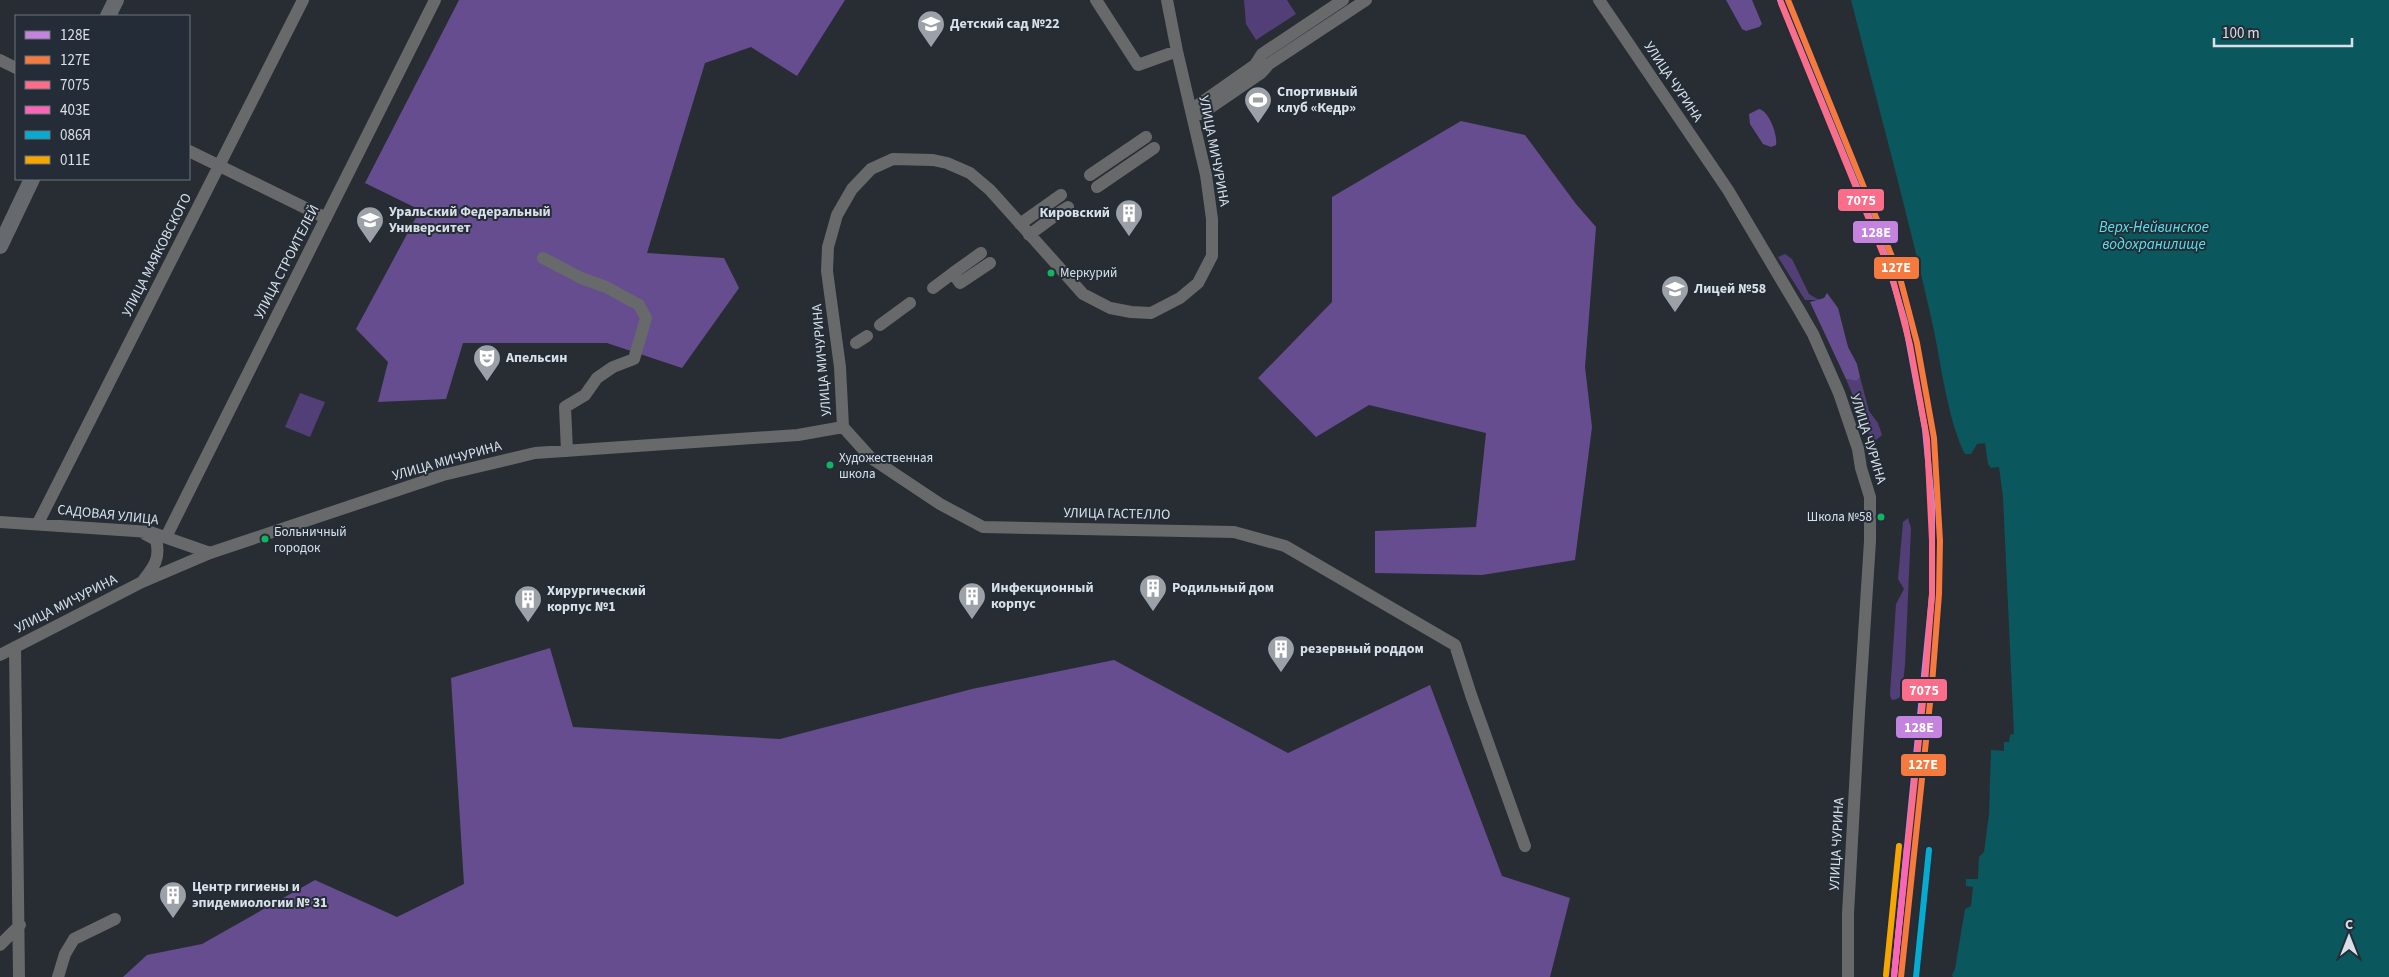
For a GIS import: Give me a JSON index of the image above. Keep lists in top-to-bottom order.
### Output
{
  "streets": {
    "street": [
      "УЛИЦА ЧУРИНА",
      "УЛИЦА МИЧУРИНА",
      "УЛИЦА МАЯКОВСКОГО",
      "УЛИЦА СТРОИТЕЛЕЙ",
      "УЛИЦА ГАСТЕЛЛО",
      "САДОВАЯ УЛИЦА"
    ]
  },
  "crossings": [
    ["УЛИЦА МИЧУРИНА", "УЛИЦА ГАСТЕЛЛО"],
    ["УЛИЦА МИЧУРИНА", "САДОВАЯ УЛИЦА"],
    ["УЛИЦА МАЯКОВСКОГО", "САДОВАЯ УЛИЦА"],
    ["УЛИЦА СТРОИТЕЛЕЙ", "САДОВАЯ УЛИЦА"]
  ],
  "water": ["Верх-Нейвинское водохранилище"],
  "places": {
    "school or university": ["Детский сад №22", "Уральский Федеральный Университет", "Лицей №58"],
    "sports": ["Спортивный клуб «Кедр»"],
    "building": [
      "Кировский",
      "Родильный дом",
      "Инфекционный корпус",
      "Хирургический корпус №1",
      "резервный роддом",
      "Центр гигиены и эпидемиологии № 31"
    ],
    "other": [
      "Меркурий",
      "Художественная школа",
      "Школа №58",
      "Больничный городок"
    ],
    "theatre": ["Апельсин"]
  },
  "lines": [
    "transit line 128Е",
    "transit line 127Е",
    "transit line 7075",
    "transit line 011Е",
    "transit line 403Е",
    "transit line 086Я"
  ],
  "legend": [
    "128Е",
    "127Е",
    "7075",
    "403Е",
    "086Я",
    "011Е"
  ],
  "scale_bar": "100 m",
  "north": "top"
}
